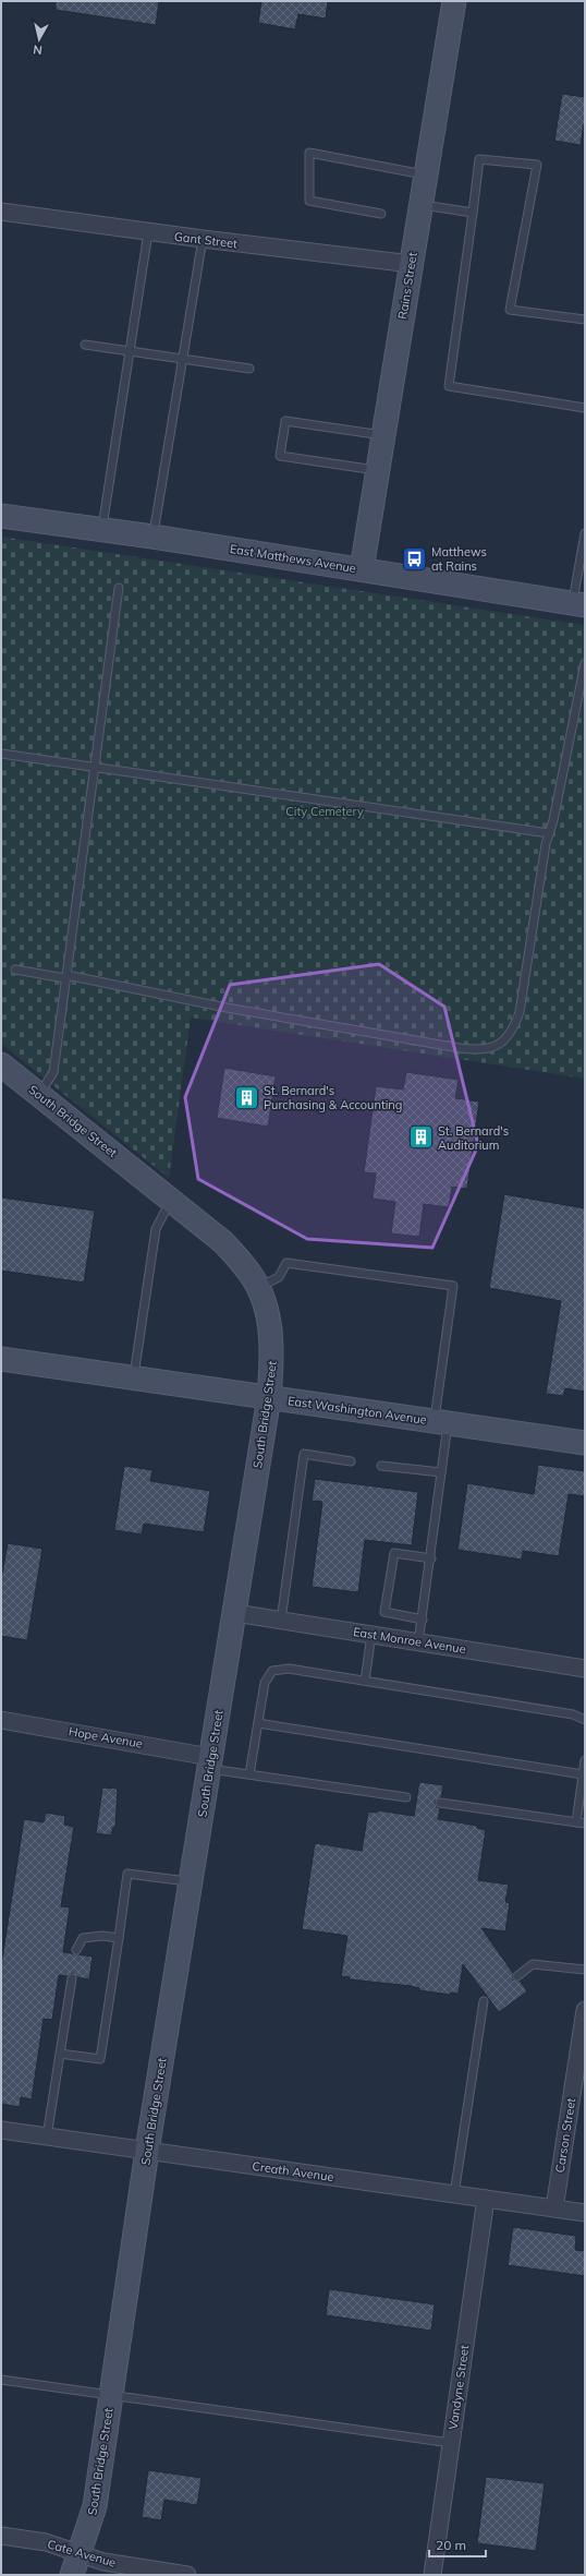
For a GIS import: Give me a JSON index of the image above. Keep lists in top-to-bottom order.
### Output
{
  "streets": {
    "street": [
      "Gant Street",
      "Rains Street",
      "East Matthews Avenue",
      "South Bridge Street",
      "East Washington Avenue",
      "East Monroe Avenue",
      "Hope Avenue",
      "Carson Street",
      "Creath Avenue",
      "Vandyne Street",
      "Cate Avenue"
    ]
  },
  "crossings": [
    ["Gant Street", "Rains Street"],
    ["Rains Street", "East Matthews Avenue"],
    ["South Bridge Street", "East Washington Avenue"],
    ["South Bridge Street", "East Monroe Avenue"],
    ["South Bridge Street", "Hope Avenue"],
    ["South Bridge Street", "Creath Avenue"],
    ["South Bridge Street", "Cate Avenue"],
    ["Carson Street", "Creath Avenue"],
    ["Creath Avenue", "Vandyne Street"]
  ],
  "parks": ["City Cemetery"],
  "places": {
    "bus stop": ["Matthews at Rains"],
    "building": ["St. Bernard's Purchasing & Accounting", "St. Bernard's Auditorium"]
  },
  "scale_bar": "20 m",
  "north": "bottom"
}
